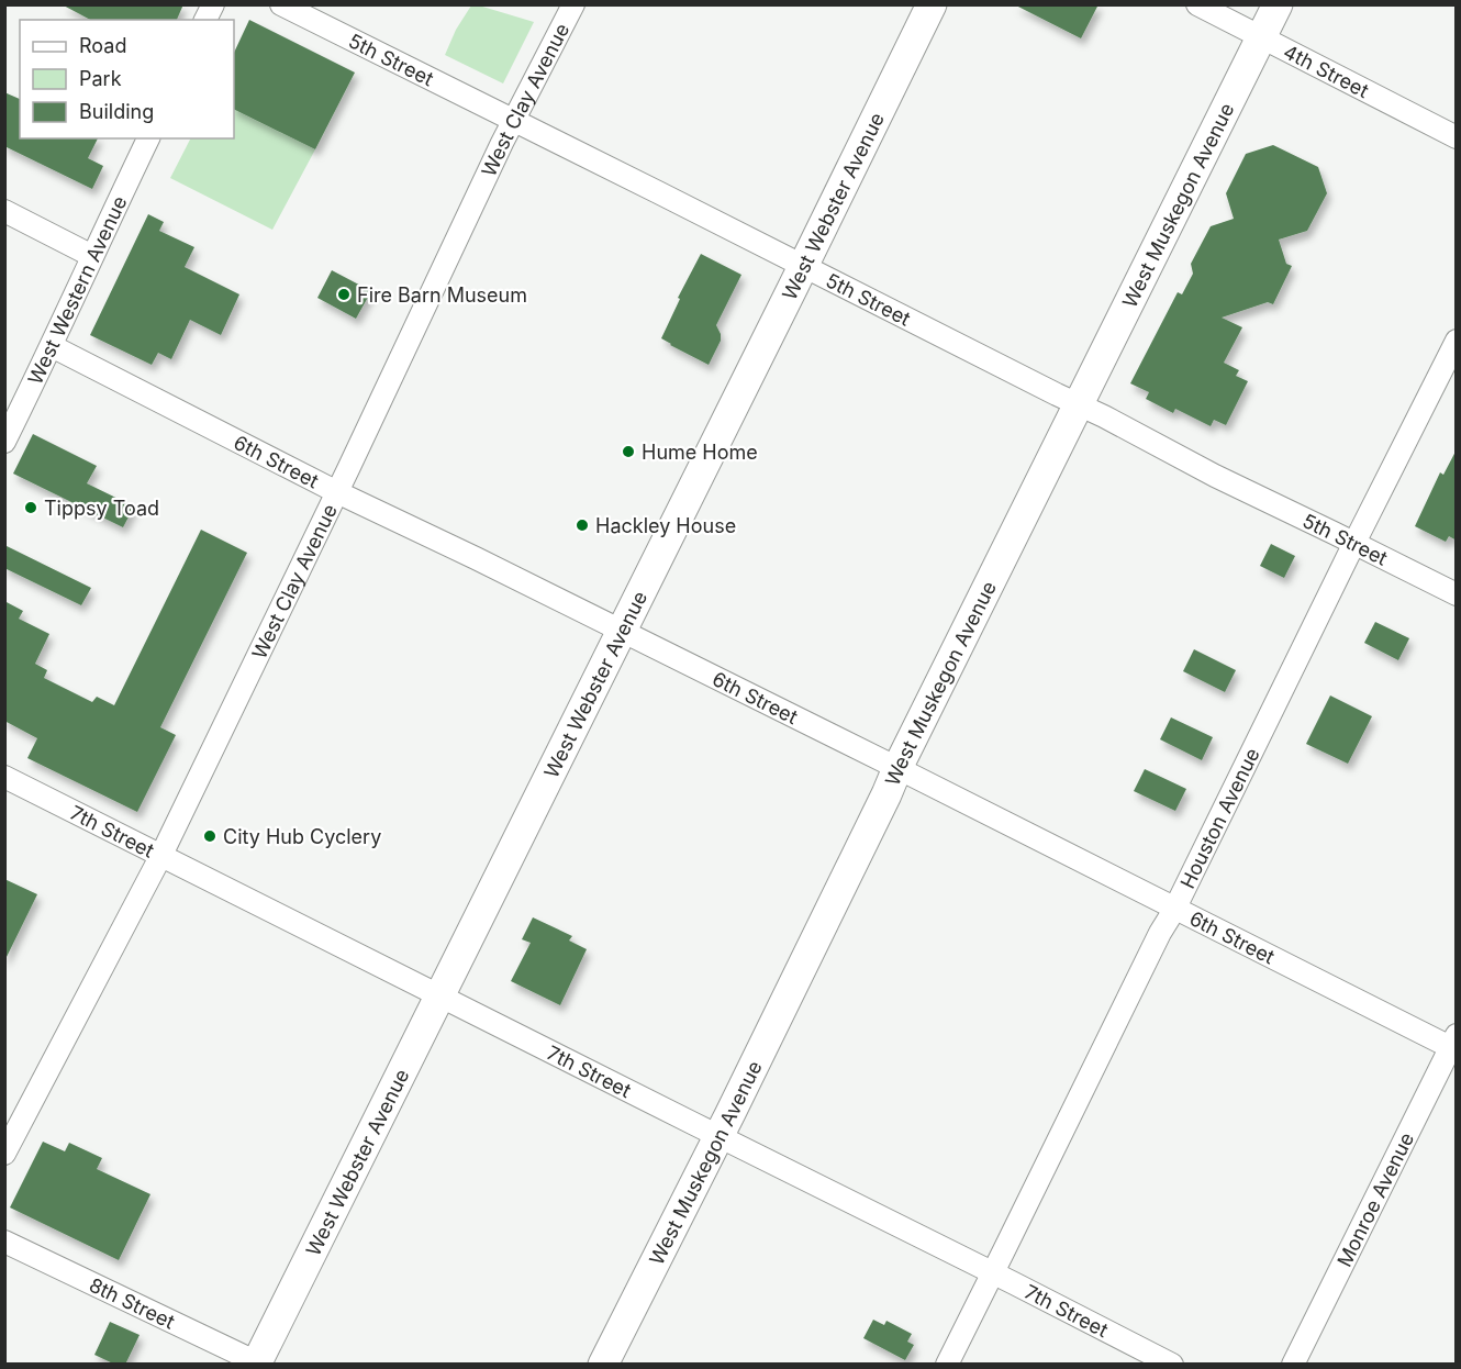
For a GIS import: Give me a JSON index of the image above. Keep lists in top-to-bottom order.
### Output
{
  "streets": {
    "main road": ["West Webster Avenue", "West Muskegon Avenue"],
    "street": [
      "5th Street",
      "4th Street",
      "West Clay Avenue",
      "West Western Avenue",
      "6th Street",
      "Houston Avenue",
      "7th Street",
      "Monroe Avenue",
      "8th Street"
    ]
  },
  "crossings": [
    ["5th Street", "West Clay Avenue"],
    ["5th Street", "West Webster Avenue"],
    ["5th Street", "West Muskegon Avenue"],
    ["5th Street", "Houston Avenue"],
    ["4th Street", "West Muskegon Avenue"],
    ["West Clay Avenue", "6th Street"],
    ["West Clay Avenue", "7th Street"],
    ["West Webster Avenue", "6th Street"],
    ["West Webster Avenue", "7th Street"],
    ["West Webster Avenue", "8th Street"],
    ["West Muskegon Avenue", "6th Street"],
    ["West Muskegon Avenue", "7th Street"],
    ["West Western Avenue", "6th Street"],
    ["6th Street", "Houston Avenue"],
    ["6th Street", "Monroe Avenue"],
    ["Houston Avenue", "7th Street"]
  ],
  "places": [
    "Fire Barn Museum",
    "Hume Home",
    "Tippsy Toad",
    "Hackley House",
    "City Hub Cyclery"
  ],
  "legend": ["Road", "Park", "Building"]
}
